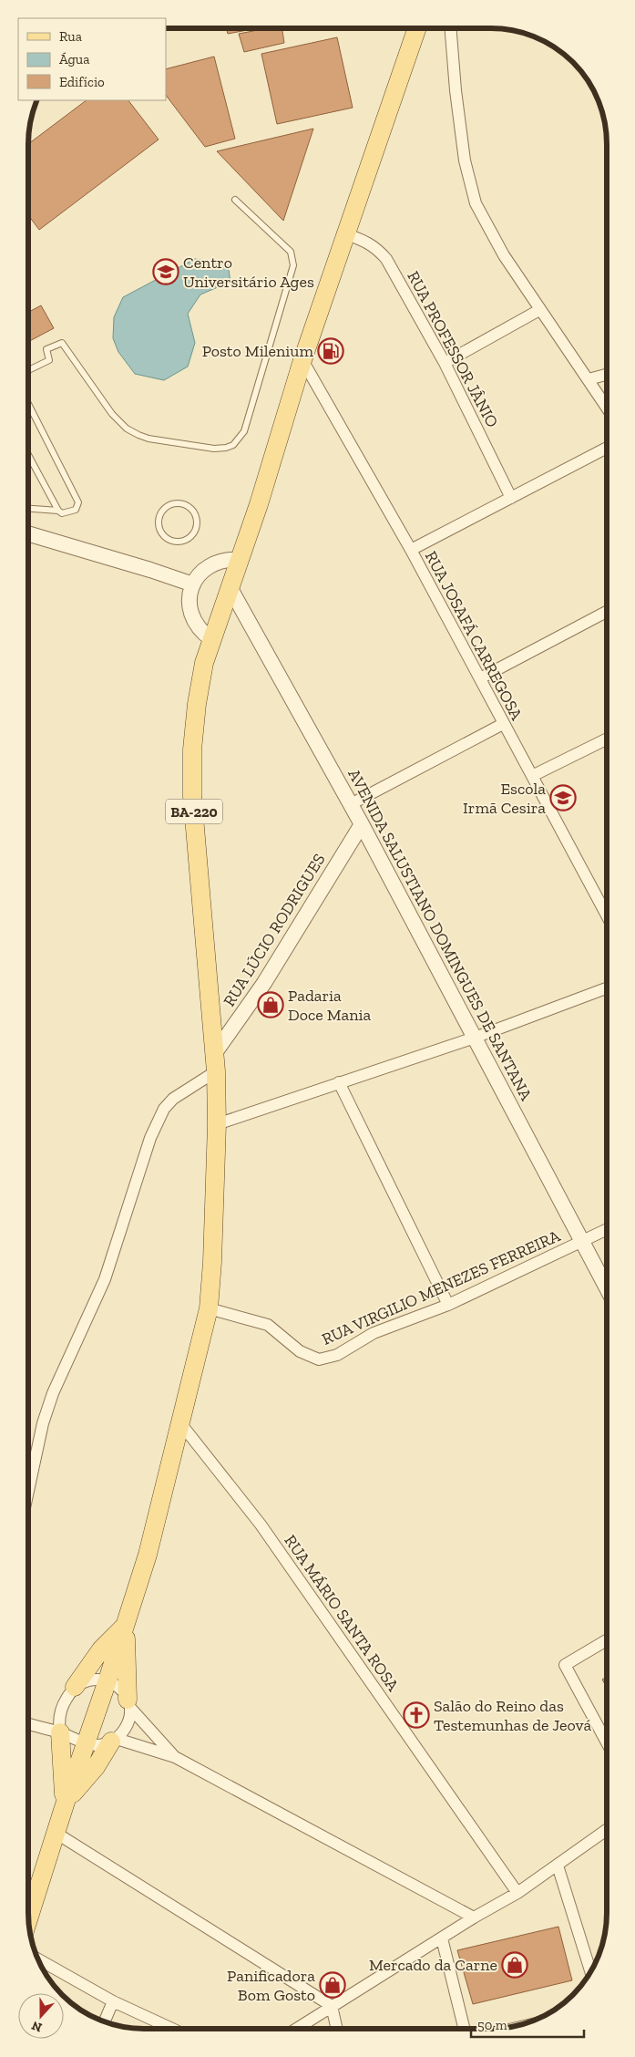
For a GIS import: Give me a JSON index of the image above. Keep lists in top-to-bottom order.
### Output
{
  "streets": {
    "main road": ["BA-220"],
    "street": [
      "RUA PROFESSOR JÂNIO",
      "RUA JOSAFÁ CARREGOSA",
      "RUA LÚCIO RODRIGUES",
      "AVENIDA SALUSTIANO DOMINGUES DE SANTANA",
      "RUA VIRGILIO MENEZES FERREIRA",
      "RUA MÁRIO SANTA ROSA"
    ]
  },
  "crossings": [
    ["RUA PROFESSOR JÂNIO", "BA-220"],
    ["RUA JOSAFÁ CARREGOSA", "BA-220"],
    ["BA-220", "RUA LÚCIO RODRIGUES"],
    ["BA-220", "AVENIDA SALUSTIANO DOMINGUES DE SANTANA"],
    ["BA-220", "RUA VIRGILIO MENEZES FERREIRA"],
    ["BA-220", "RUA MÁRIO SANTA ROSA"],
    ["RUA LÚCIO RODRIGUES", "AVENIDA SALUSTIANO DOMINGUES DE SANTANA"],
    ["AVENIDA SALUSTIANO DOMINGUES DE SANTANA", "RUA VIRGILIO MENEZES FERREIRA"]
  ],
  "places": {
    "school or university": ["Centro Universitário Ages", "Escola Irmã Cesira"],
    "fuel station": ["Posto Milenium"],
    "shop": ["Padaria Doce Mania", "Mercado da Carne", "Panificadora Bom Gosto"],
    "church": ["Salão do Reino das Testemunhas de Jeová"]
  },
  "legend": ["Rua", "Água", "Edifício"],
  "scale_bar": "50 m",
  "north": "bottom"
}
